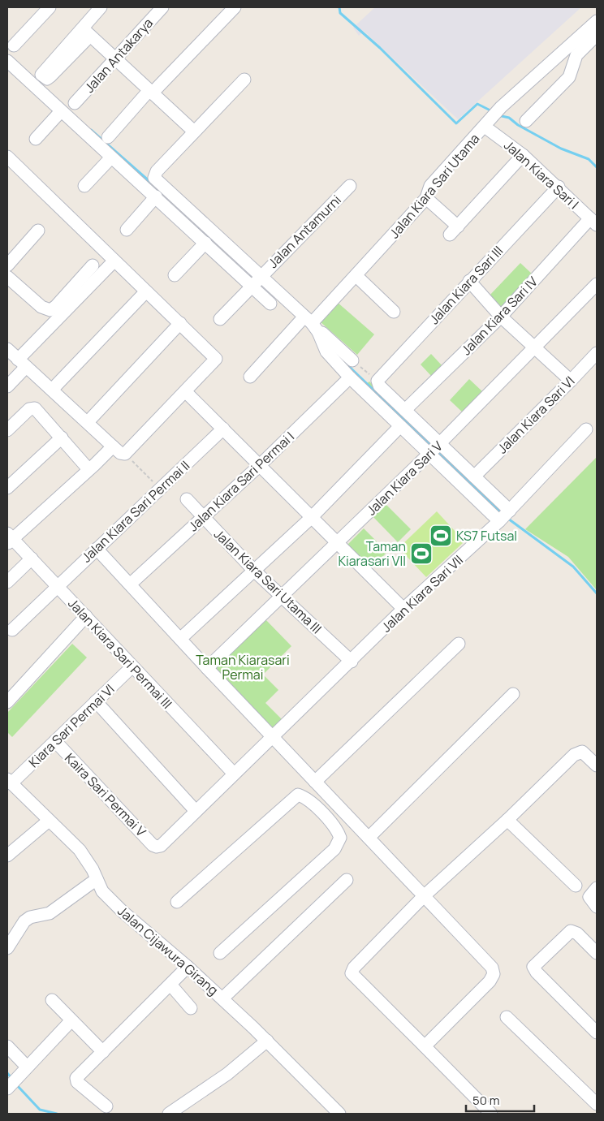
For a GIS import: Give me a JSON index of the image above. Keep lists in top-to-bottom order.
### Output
{
  "streets": {
    "street": [
      "Jalan Antakarya",
      "Jalan Kiara Sari I",
      "Jalan Kiara Sari Utama",
      "Jalan Antamurni",
      "Jalan Kiara Sari III",
      "Jalan Kiara Sari IV",
      "Jalan Kiara Sari VI",
      "Jalan Kiara Sari V",
      "Jalan Kiara Sari Permai I",
      "Jalan Kiara Sari Permai II",
      "Jalan Kiara Sari Utama III",
      "Jalan Kiara Sari VII",
      "Jalan Kiara Sari Permai III",
      "Kiara Sari Permai VI",
      "Kaira Sari Permai V",
      "Jalan Cijawura Girang"
    ]
  },
  "crossings": [
    ["Jalan Kiara Sari I", "Jalan Kiara Sari Utama"],
    ["Jalan Kiara Sari I", "Jalan Kiara Sari III"],
    ["Jalan Kiara Sari I", "Jalan Kiara Sari IV"],
    ["Jalan Kiara Sari V", "Jalan Kiara Sari Utama III"],
    ["Jalan Kiara Sari Permai I", "Jalan Kiara Sari Utama III"],
    ["Jalan Kiara Sari Permai II", "Jalan Kiara Sari Permai III"],
    ["Jalan Kiara Sari Utama III", "Jalan Kiara Sari VII"],
    ["Jalan Kiara Sari VII", "Jalan Kiara Sari Permai III"],
    ["Jalan Kiara Sari VII", "Kaira Sari Permai V"],
    ["Jalan Kiara Sari Permai III", "Kiara Sari Permai VI"],
    ["Kiara Sari Permai VI", "Kaira Sari Permai V"],
    ["Kiara Sari Permai VI", "Jalan Cijawura Girang"]
  ],
  "parks": ["Taman Kiarasari Permai"],
  "places": {
    "sports": ["KS7 Futsal", "Taman Kiarasari VII"]
  },
  "scale_bar": "50 m"
}
